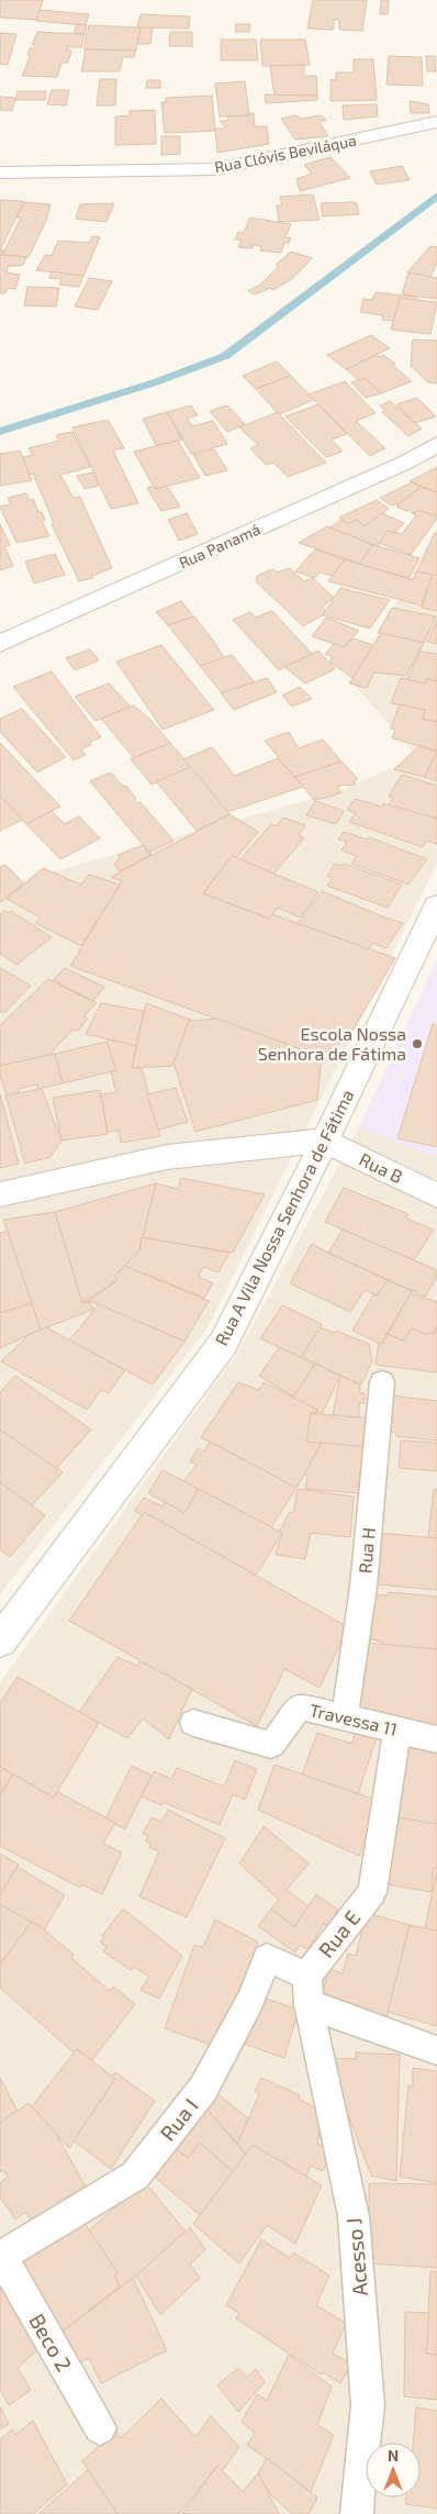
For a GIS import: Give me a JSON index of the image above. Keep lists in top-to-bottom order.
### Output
{
  "streets": {
    "street": [
      "Rua Clóvis Beviláqua",
      "Rua Panamá",
      "Rua B",
      "Rua A Vila Nossa Senhora de Fátima"
    ],
    "lane": [
      "Rua H",
      "Travessa 11",
      "Rua E",
      "Rua I",
      "Acesso J",
      "Beco 2"
    ]
  },
  "crossings": [
    ["Rua B", "Rua A Vila Nossa Senhora de Fátima"],
    ["Rua H", "Travessa 11"],
    ["Travessa 11", "Rua E"],
    ["Rua E", "Rua I"],
    ["Rua E", "Acesso J"],
    ["Rua I", "Acesso J"],
    ["Rua I", "Beco 2"]
  ],
  "places": ["Escola Nossa Senhora de Fátima"],
  "north": "top"
}
